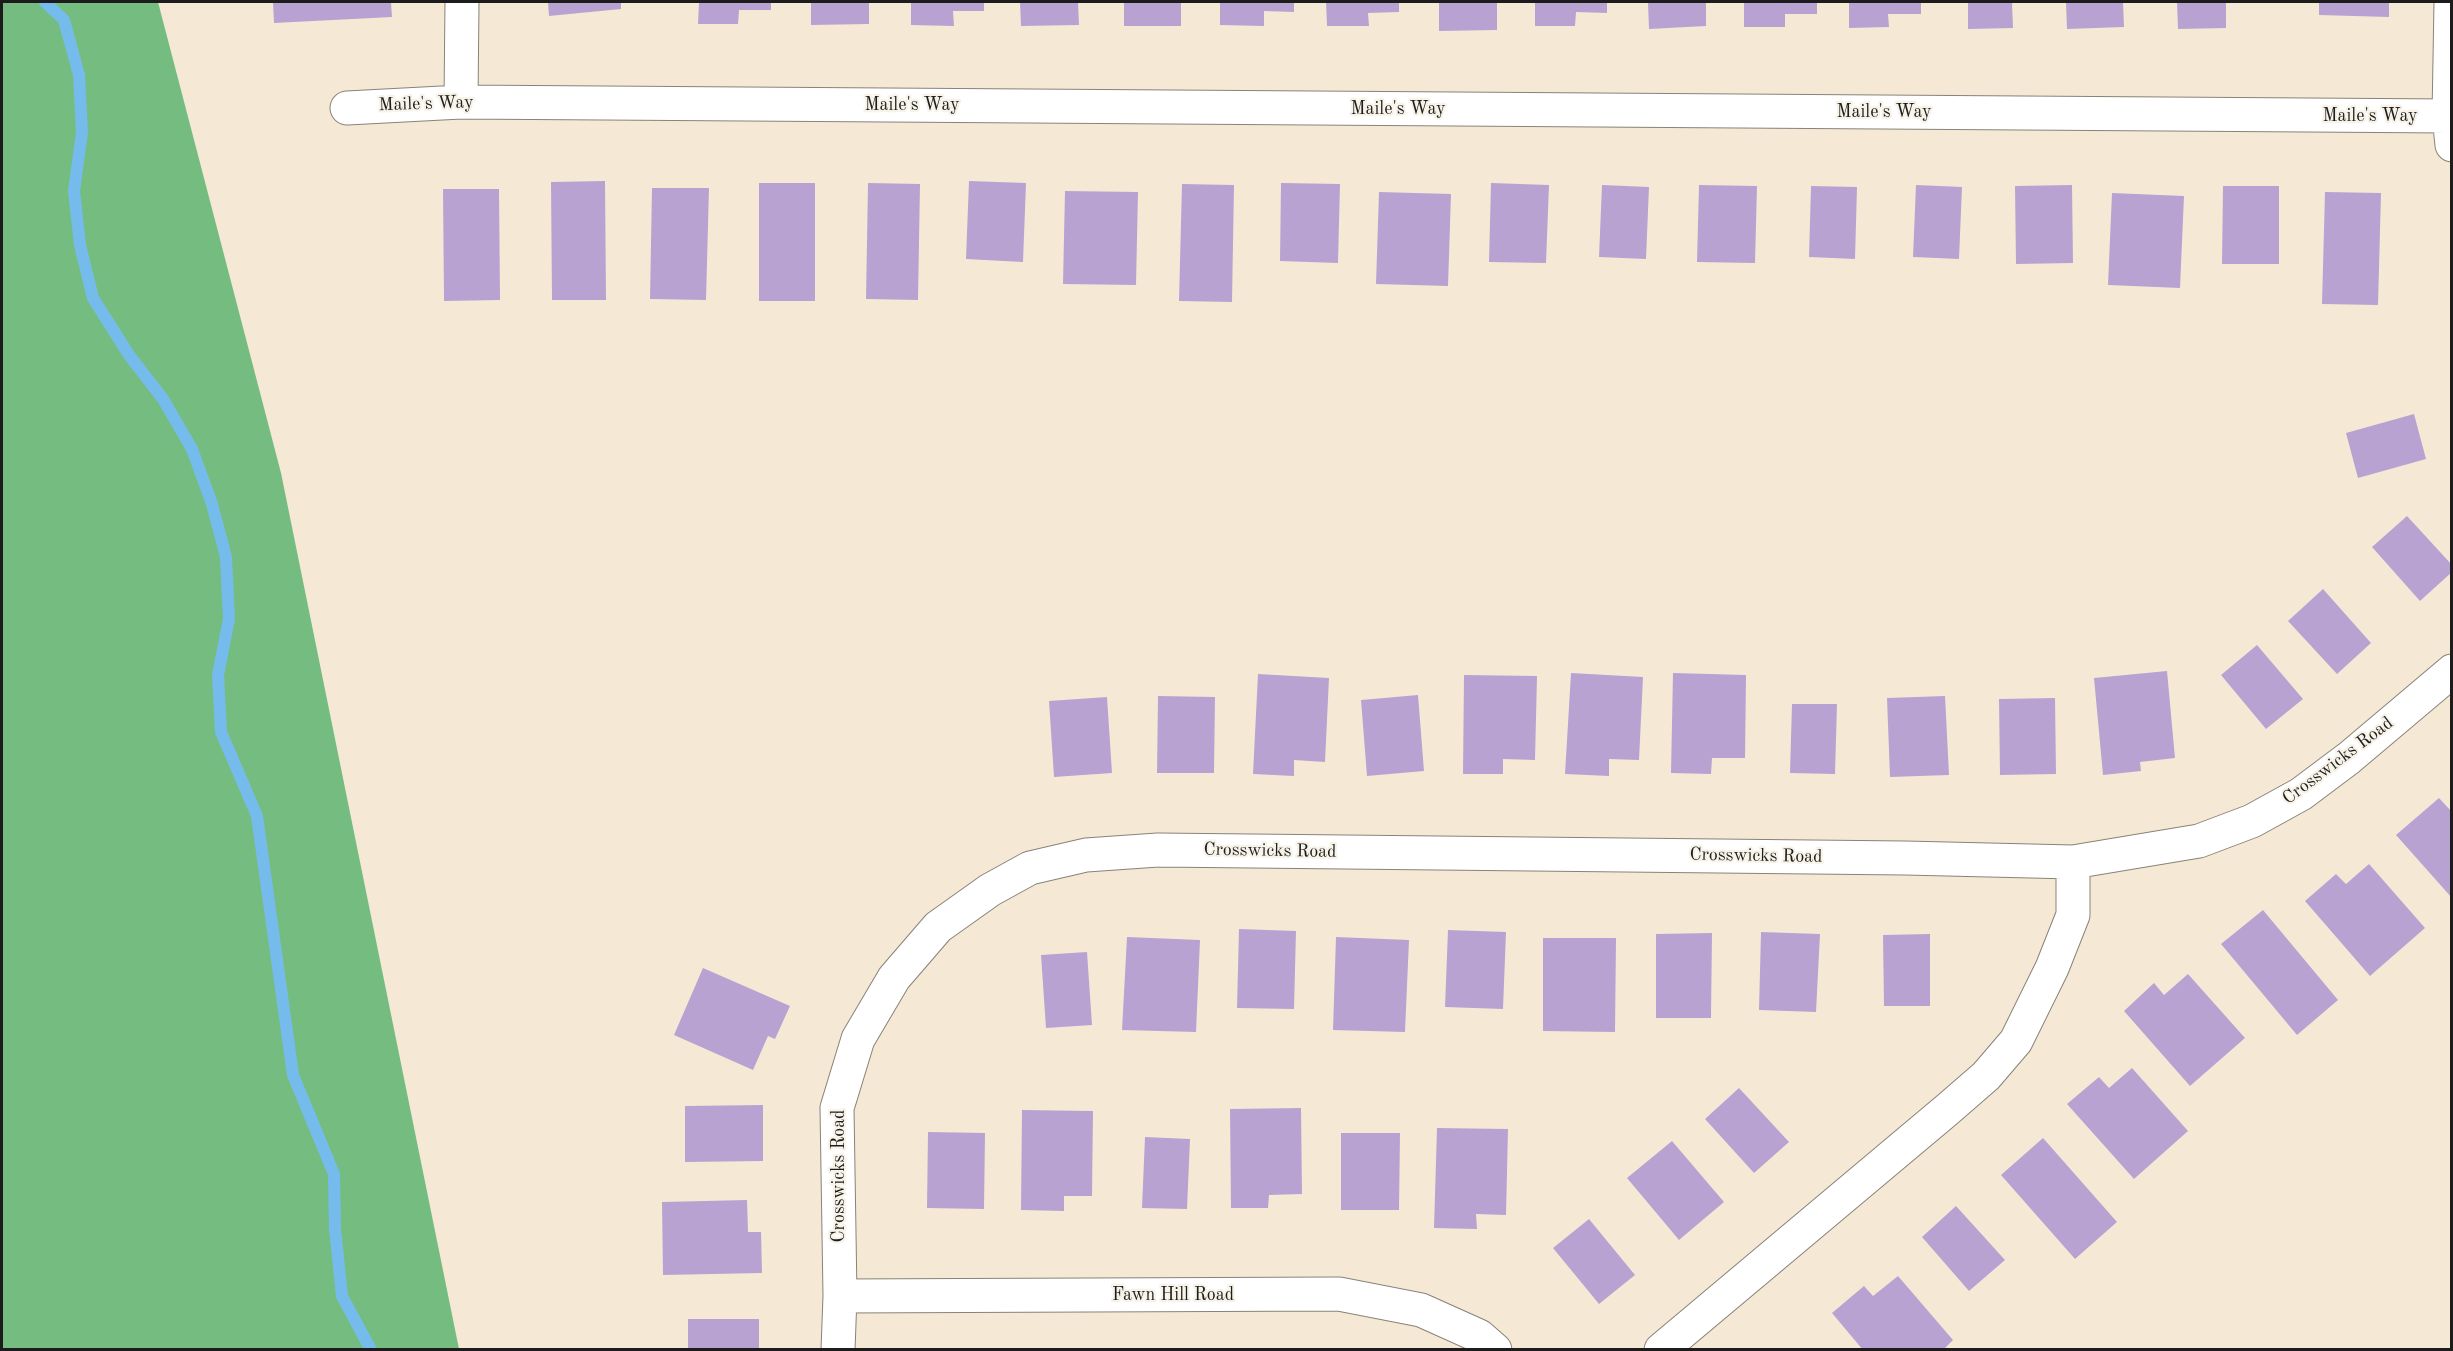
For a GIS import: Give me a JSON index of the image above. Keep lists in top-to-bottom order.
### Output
{
  "streets": {
    "street": ["Maile's Way", "Crosswicks Road", "Fawn Hill Road"]
  },
  "crossings": [
    ["Crosswicks Road", "Fawn Hill Road"]
  ]
}
